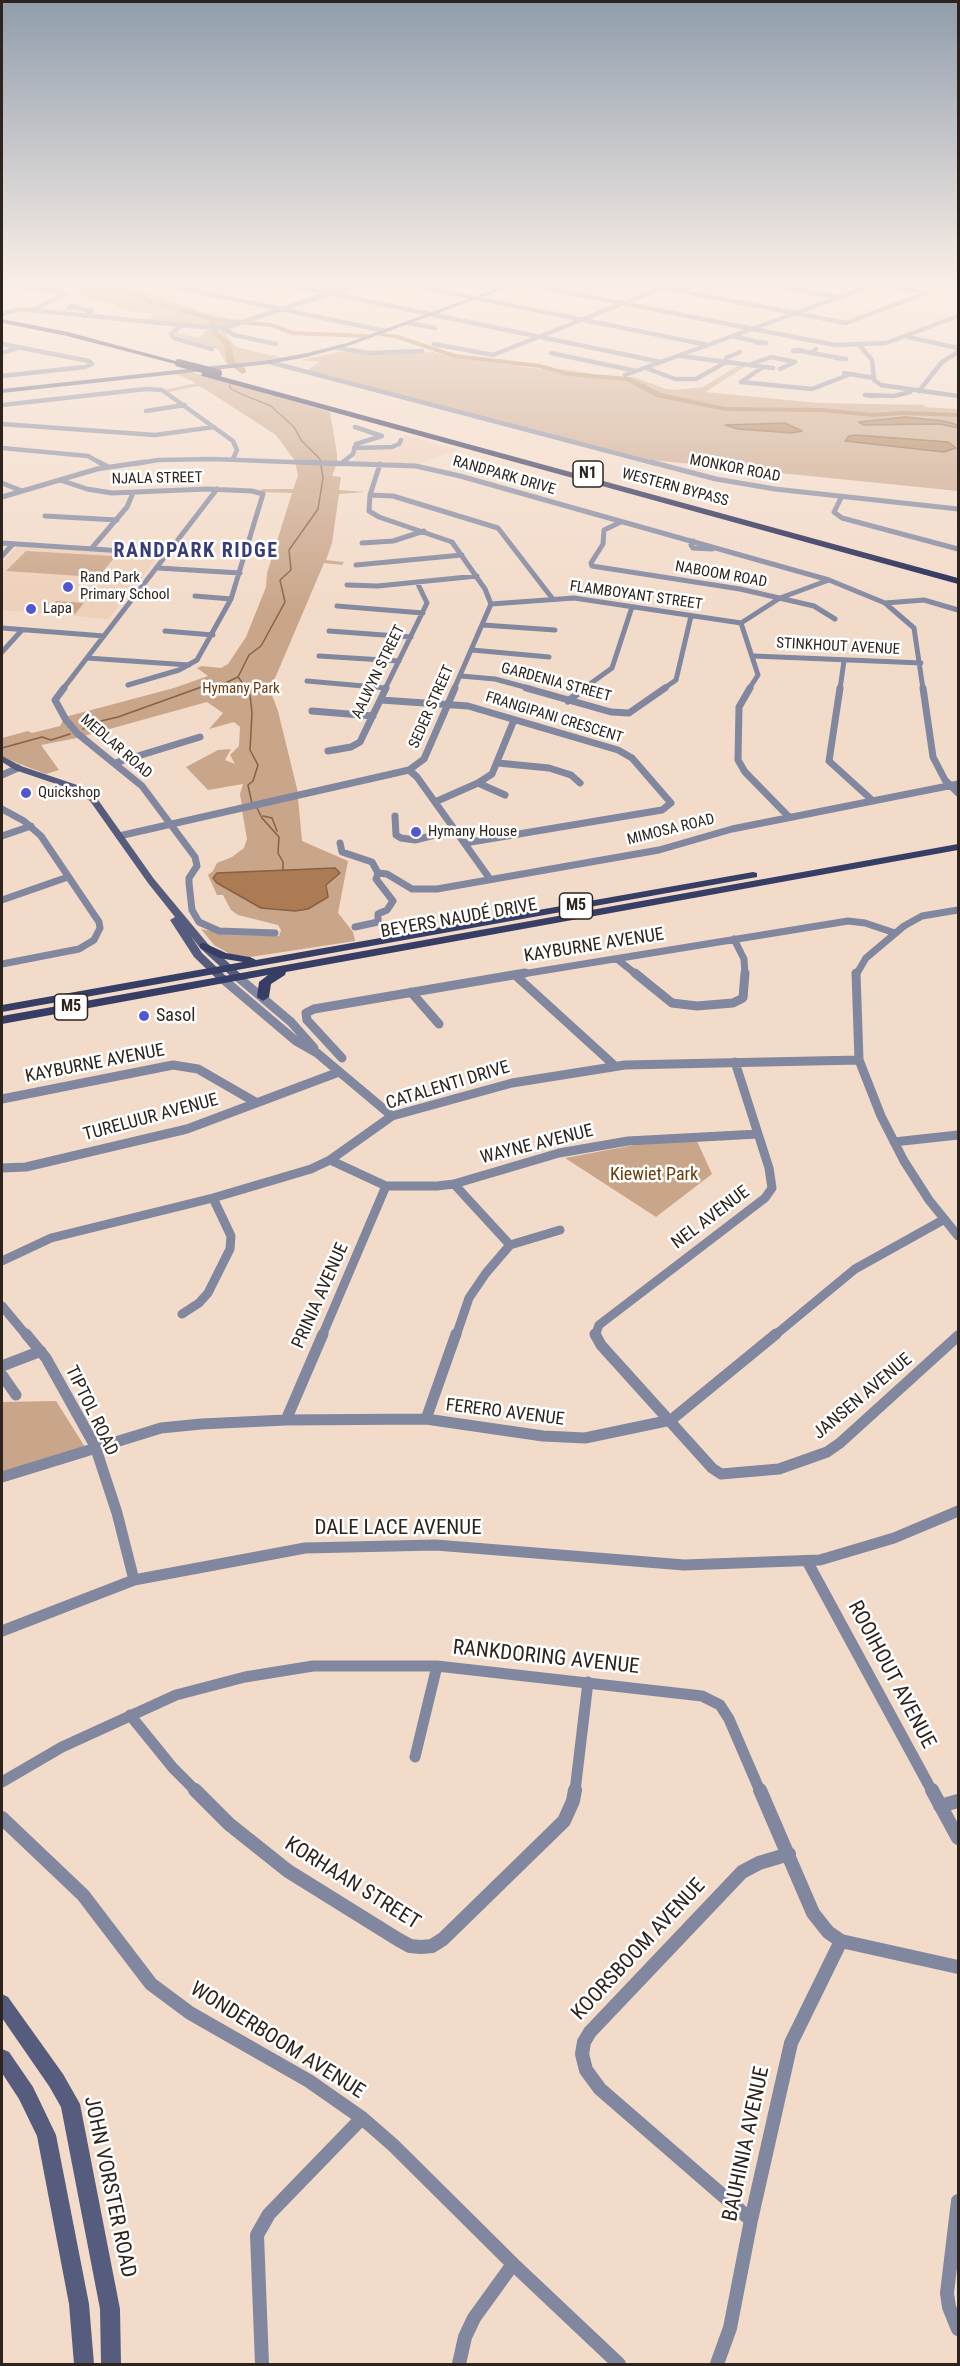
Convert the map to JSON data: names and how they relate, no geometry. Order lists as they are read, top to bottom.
{
  "streets": {
    "highway": ["N1", "WESTERN BYPASS"],
    "main road": ["M5", "BEYERS NAUDÉ DRIVE"],
    "street": [
      "MONKOR ROAD",
      "RANDPARK DRIVE",
      "NJALA STREET",
      "NABOOM ROAD",
      "FLAMBOYANT STREET",
      "STINKHOUT AVENUE",
      "AALWYN STREET",
      "GARDENIA STREET",
      "SEDER STREET",
      "FRANGIPANI CRESCENT",
      "MEDLAR ROAD",
      "MIMOSA ROAD",
      "KAYBURNE AVENUE",
      "CATALENTI DRIVE",
      "TURELUUR AVENUE",
      "WAYNE AVENUE",
      "NEL AVENUE",
      "PRINIA AVENUE",
      "JANSEN AVENUE",
      "TIPTOL ROAD",
      "FERERO AVENUE",
      "DALE LACE AVENUE",
      "RANKDORING AVENUE",
      "ROOIHOUT AVENUE",
      "KORHAAN STREET",
      "KOORSBOOM AVENUE",
      "WONDERBOOM AVENUE",
      "BAUHINIA AVENUE",
      "JOHN VORSTER ROAD"
    ]
  },
  "crossings": [
    ["RANDPARK DRIVE", "NJALA STREET"],
    ["RANDPARK DRIVE", "NABOOM ROAD"],
    ["RANDPARK DRIVE", "STINKHOUT AVENUE"],
    ["RANDPARK DRIVE", "MIMOSA ROAD"],
    ["NJALA STREET", "MEDLAR ROAD"],
    ["FLAMBOYANT STREET", "GARDENIA STREET"],
    ["FLAMBOYANT STREET", "SEDER STREET"],
    ["AALWYN STREET", "FRANGIPANI CRESCENT"],
    ["GARDENIA STREET", "SEDER STREET"],
    ["SEDER STREET", "FRANGIPANI CRESCENT"],
    ["SEDER STREET", "MEDLAR ROAD"],
    ["KAYBURNE AVENUE", "TURELUUR AVENUE"],
    ["CATALENTI DRIVE", "WAYNE AVENUE"],
    ["CATALENTI DRIVE", "NEL AVENUE"],
    ["WAYNE AVENUE", "NEL AVENUE"],
    ["WAYNE AVENUE", "PRINIA AVENUE"],
    ["NEL AVENUE", "JANSEN AVENUE"],
    ["PRINIA AVENUE", "FERERO AVENUE"],
    ["JANSEN AVENUE", "FERERO AVENUE"],
    ["TIPTOL ROAD", "FERERO AVENUE"],
    ["TIPTOL ROAD", "DALE LACE AVENUE"],
    ["DALE LACE AVENUE", "ROOIHOUT AVENUE"],
    ["RANKDORING AVENUE", "KORHAAN STREET"],
    ["RANKDORING AVENUE", "KOORSBOOM AVENUE"],
    ["RANKDORING AVENUE", "BAUHINIA AVENUE"],
    ["KOORSBOOM AVENUE", "BAUHINIA AVENUE"]
  ],
  "districts": ["RANDPARK RIDGE"],
  "parks": ["Hymany Park", "Kiewiet Park"],
  "places": [
    "Rand Park Primary School",
    "Lapa",
    "Quickshop",
    "Hymany House",
    "Sasol"
  ]
}
